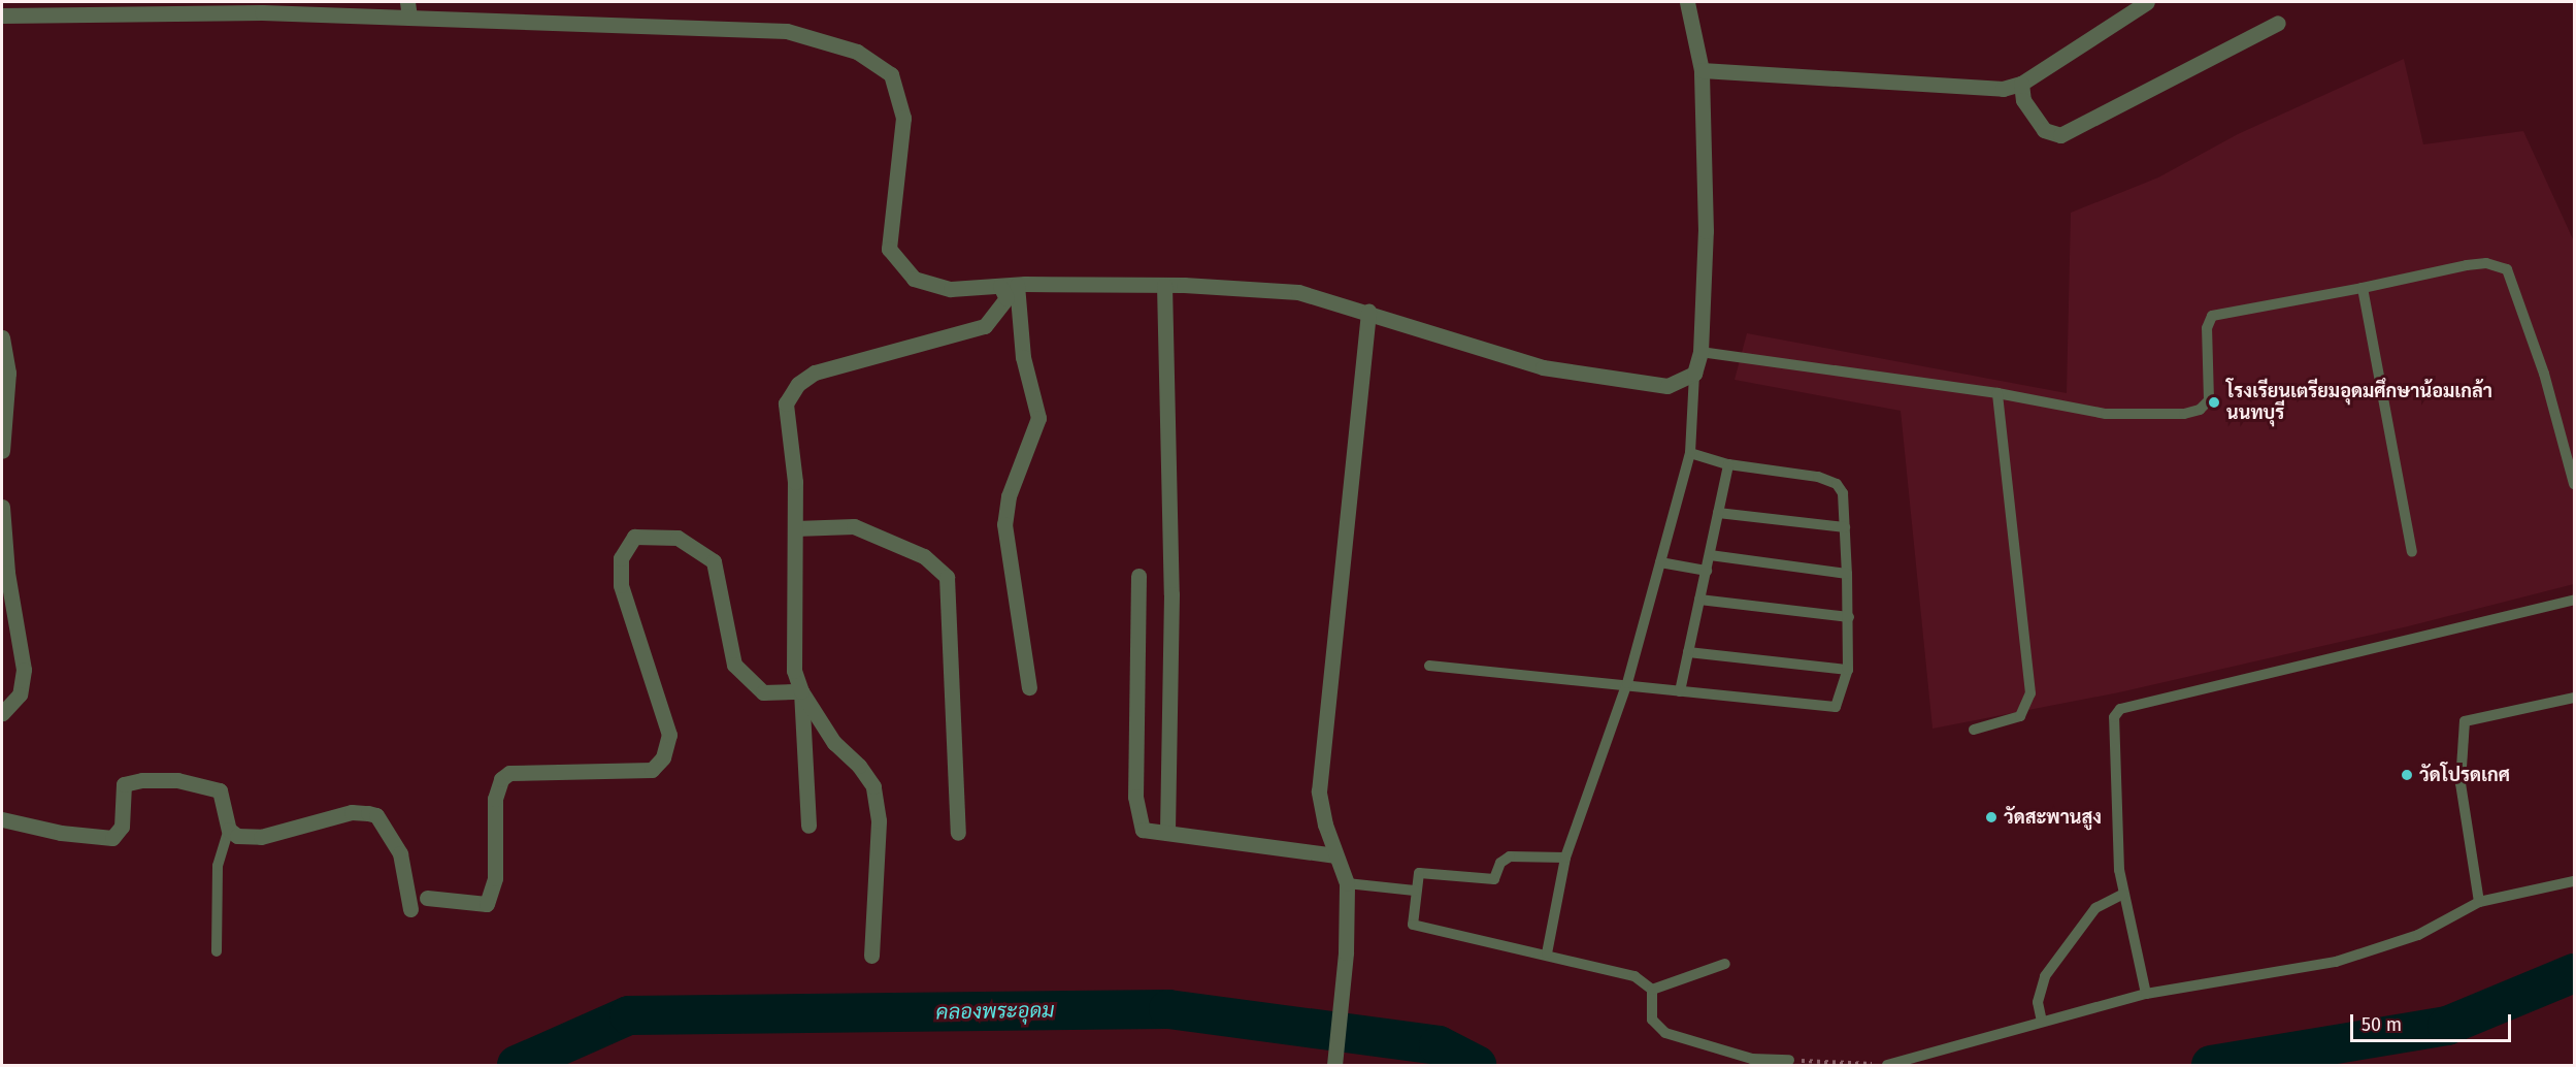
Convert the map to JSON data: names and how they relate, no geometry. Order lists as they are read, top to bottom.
{
  "water": ["คลองพระอุดม"],
  "places": ["โรงเรียนเตรียมอุดมศึกษาน้อมเกล้า นนทบุรี", "วัดโปรดเกศ", "วัดสะพานสูง"],
  "scale_bar": "50 m"
}
